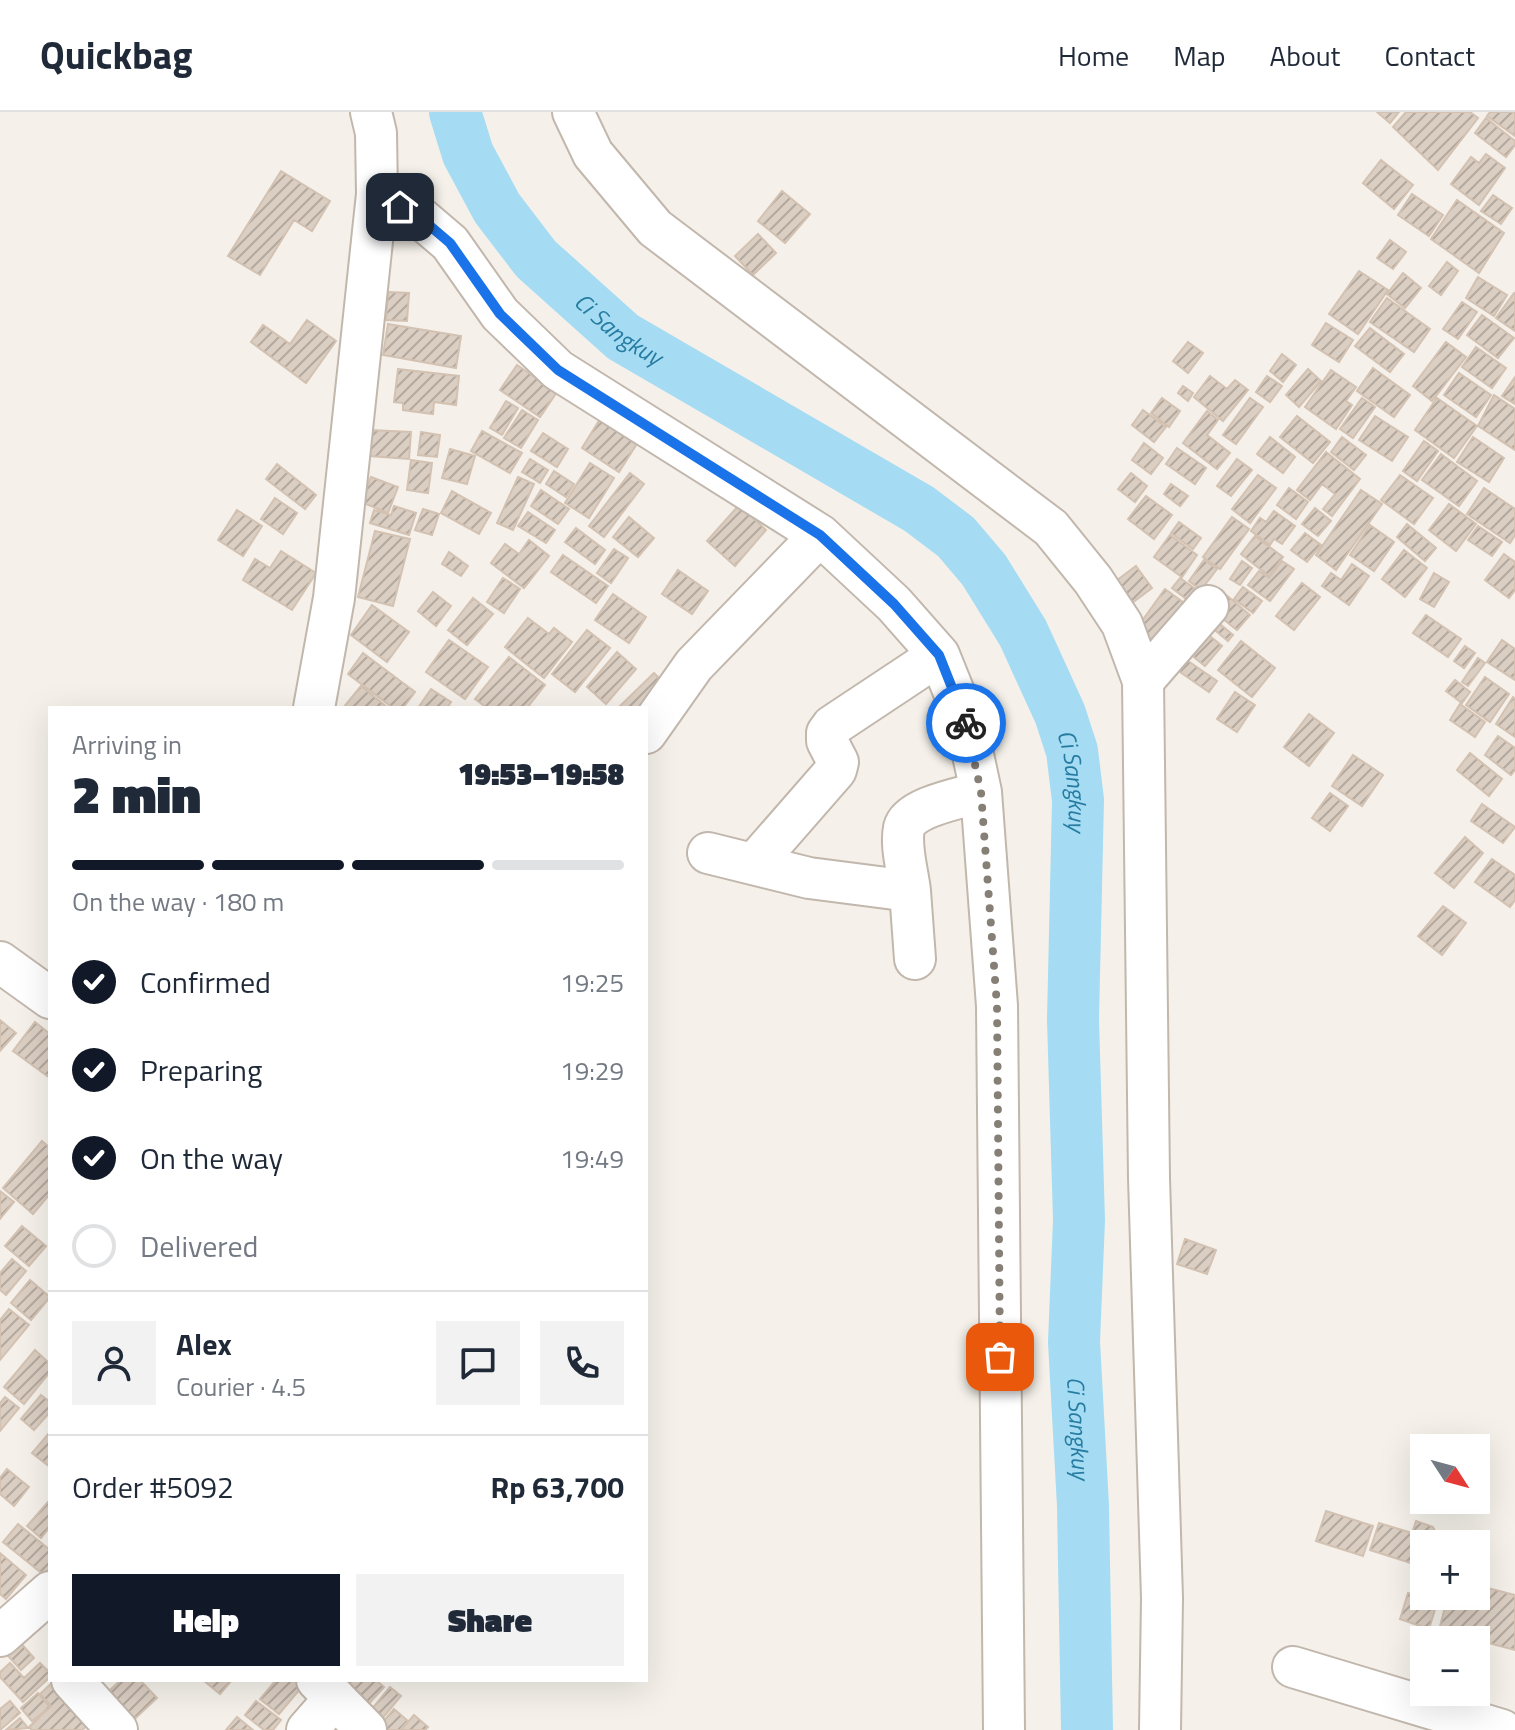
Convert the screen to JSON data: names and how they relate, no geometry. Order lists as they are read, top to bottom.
{
  "water": ["Ci Sangkuy"],
  "north": "bottom right",
  "page": {
    "header": "Quickbag",
    "nav": [
      "Home",
      "Map",
      "About",
      "Contact"
    ],
    "heading": ["2 min", "Arriving in", "19:53–19:58"],
    "panel": [
      "Alex",
      "Courier · 4.5",
      "Order #5092",
      "Rp 63,700"
    ],
    "bar": "On the way · 180 m",
    "list": [
      ["Confirmed", "19:25"],
      ["Preparing", "19:29"],
      ["On the way", "19:49"],
      "Delivered"
    ],
    "map_buttons": ["+", "−"],
    "buttons": ["Help", "Share"]
  }
}
